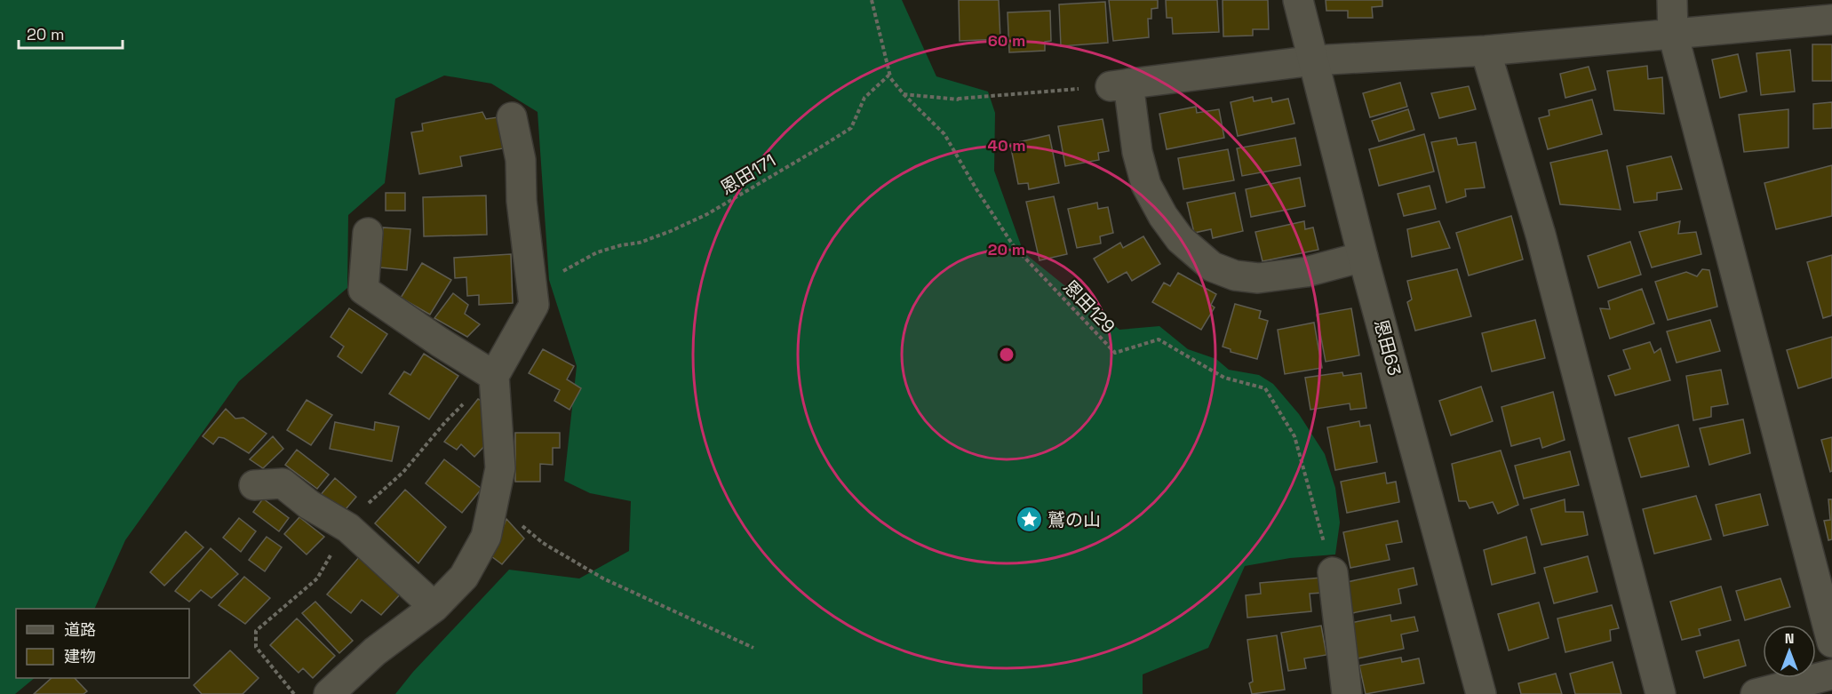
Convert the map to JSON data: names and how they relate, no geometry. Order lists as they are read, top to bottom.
{
  "streets": {
    "street": ["恩田63"],
    "path": ["恩田171", "恩田129"]
  },
  "places": {
    "place": ["鷲の山"]
  },
  "legend": ["道路", "建物"],
  "scale_bar": "20 m",
  "north": "top",
  "rings": ["60 m", "40 m", "20 m"]
}
